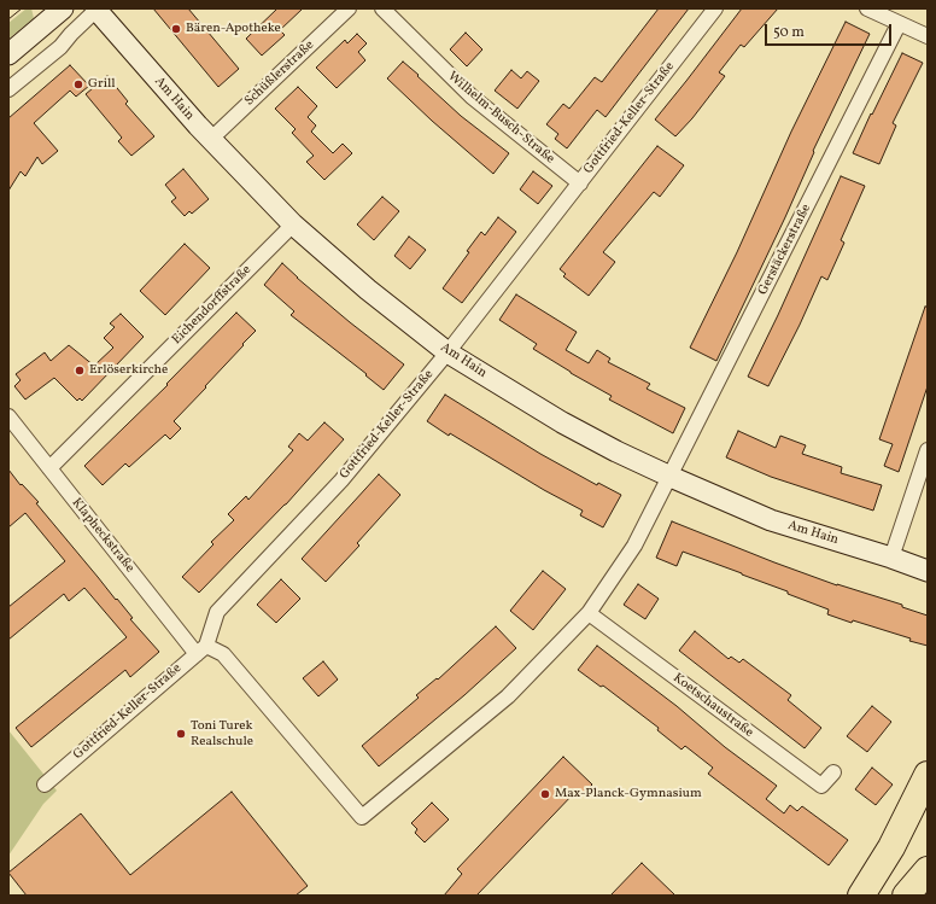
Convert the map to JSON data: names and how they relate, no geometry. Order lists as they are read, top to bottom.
{
  "streets": {
    "street": [
      "Schüßlerstraße",
      "Am Hain",
      "Wilhelm-Busch-Straße",
      "Gottfried-Keller-Straße",
      "Gerstäckerstraße",
      "Eichendorffstraße",
      "Klapheckstraße",
      "Koetschaustraße"
    ]
  },
  "crossings": [
    ["Schüßlerstraße", "Am Hain"],
    ["Am Hain", "Gottfried-Keller-Straße"],
    ["Am Hain", "Gerstäckerstraße"],
    ["Am Hain", "Eichendorffstraße"],
    ["Wilhelm-Busch-Straße", "Gottfried-Keller-Straße"],
    ["Gottfried-Keller-Straße", "Klapheckstraße"],
    ["Eichendorffstraße", "Klapheckstraße"],
    ["Klapheckstraße", "Koetschaustraße"]
  ],
  "places": [
    "Bären-Apotheke",
    "Grill",
    "Erlöserkirche",
    "Toni Turek Realschule",
    "Max-Planck-Gymnasium"
  ],
  "scale_bar": "50 m"
}
